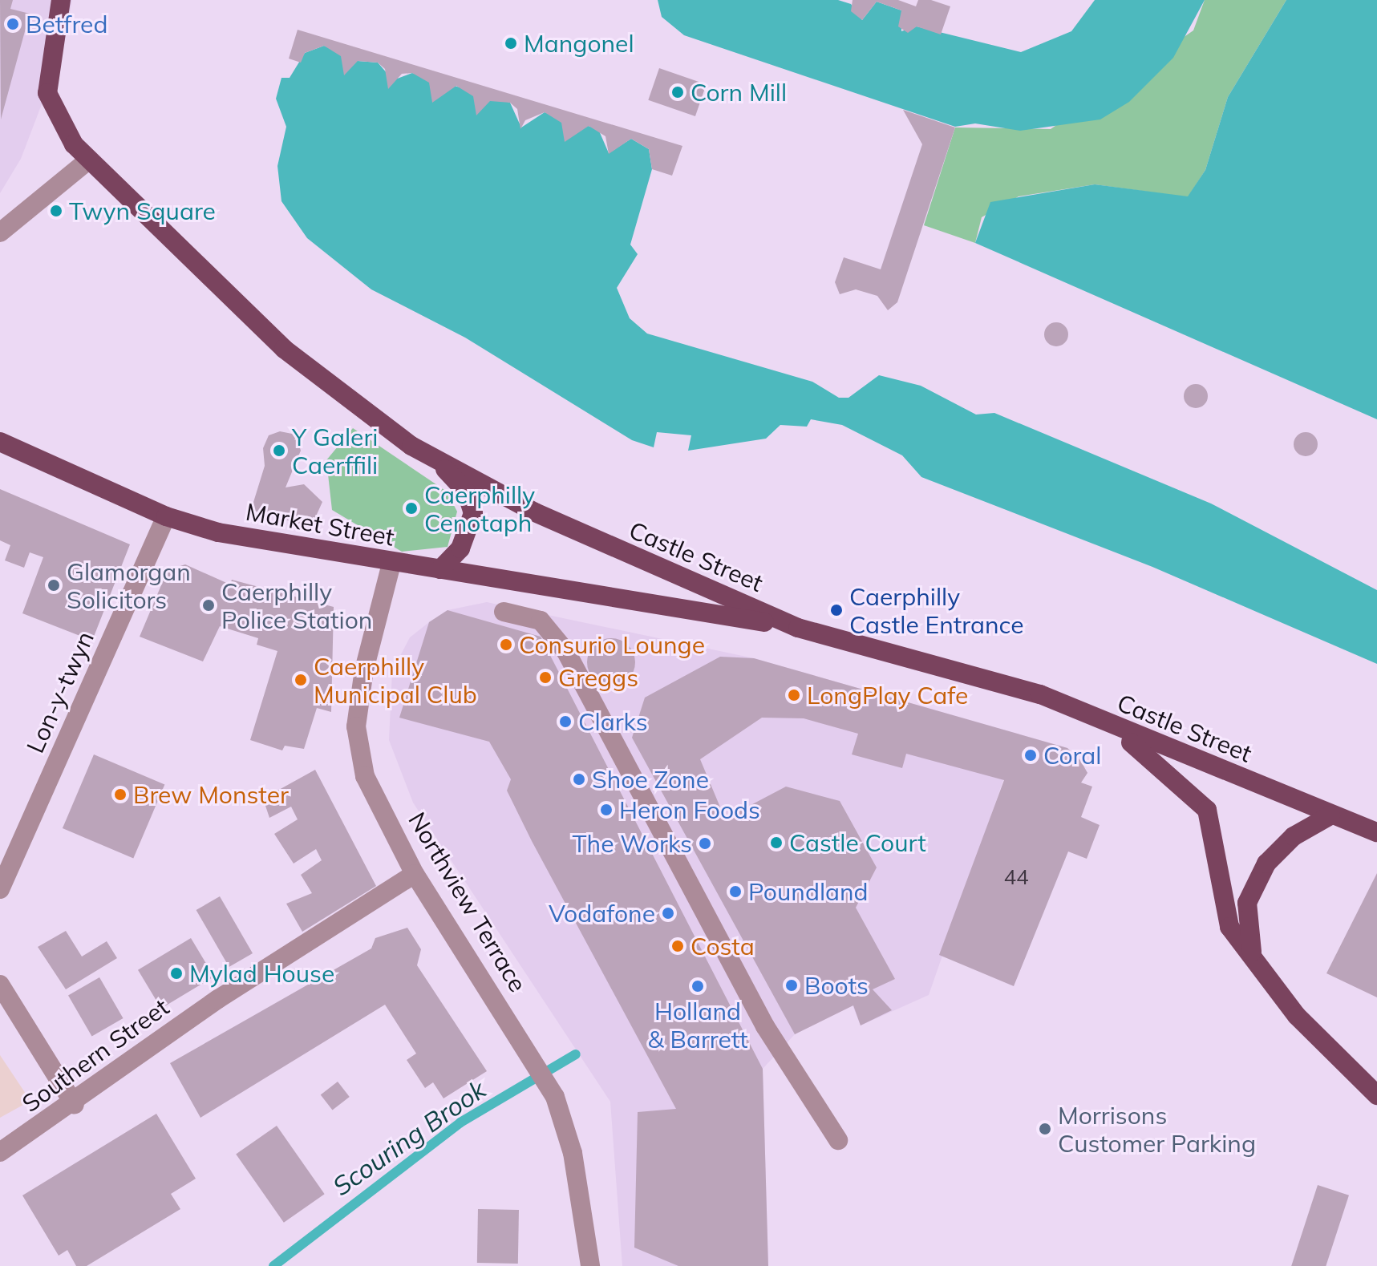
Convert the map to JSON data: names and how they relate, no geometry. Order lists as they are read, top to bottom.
{
  "streets": {
    "main road": ["Market Street", "Castle Street"],
    "street": ["Lon-y-twyn", "Northview Terrace", "Southern Street"]
  },
  "crossings": [
    ["Market Street", "Castle Street"],
    ["Market Street", "Lon-y-twyn"],
    ["Market Street", "Northview Terrace"],
    ["Northview Terrace", "Southern Street"]
  ],
  "water": ["Scouring Brook"],
  "places": [
    "Betfred",
    "Mangonel",
    "Corn Mill",
    "Twyn Square",
    "Y Galeri Caerffili",
    "Caerphilly Cenotaph",
    "Glamorgan Solicitors",
    "Caerphilly Police Station",
    "Caerphilly Castle Entrance",
    "Consurio Lounge",
    "Greggs",
    "Caerphilly Municipal Club",
    "LongPlay Cafe",
    "Clarks",
    "Coral",
    "Shoe Zone",
    "Brew Monster",
    "Heron Foods",
    "Castle Court",
    "The Works",
    "Poundland",
    "Vodafone",
    "Costa",
    "Mylad House",
    "Boots",
    "Holland & Barrett",
    "Morrisons Customer Parking"
  ],
  "house_numbers": ["44"]
}
